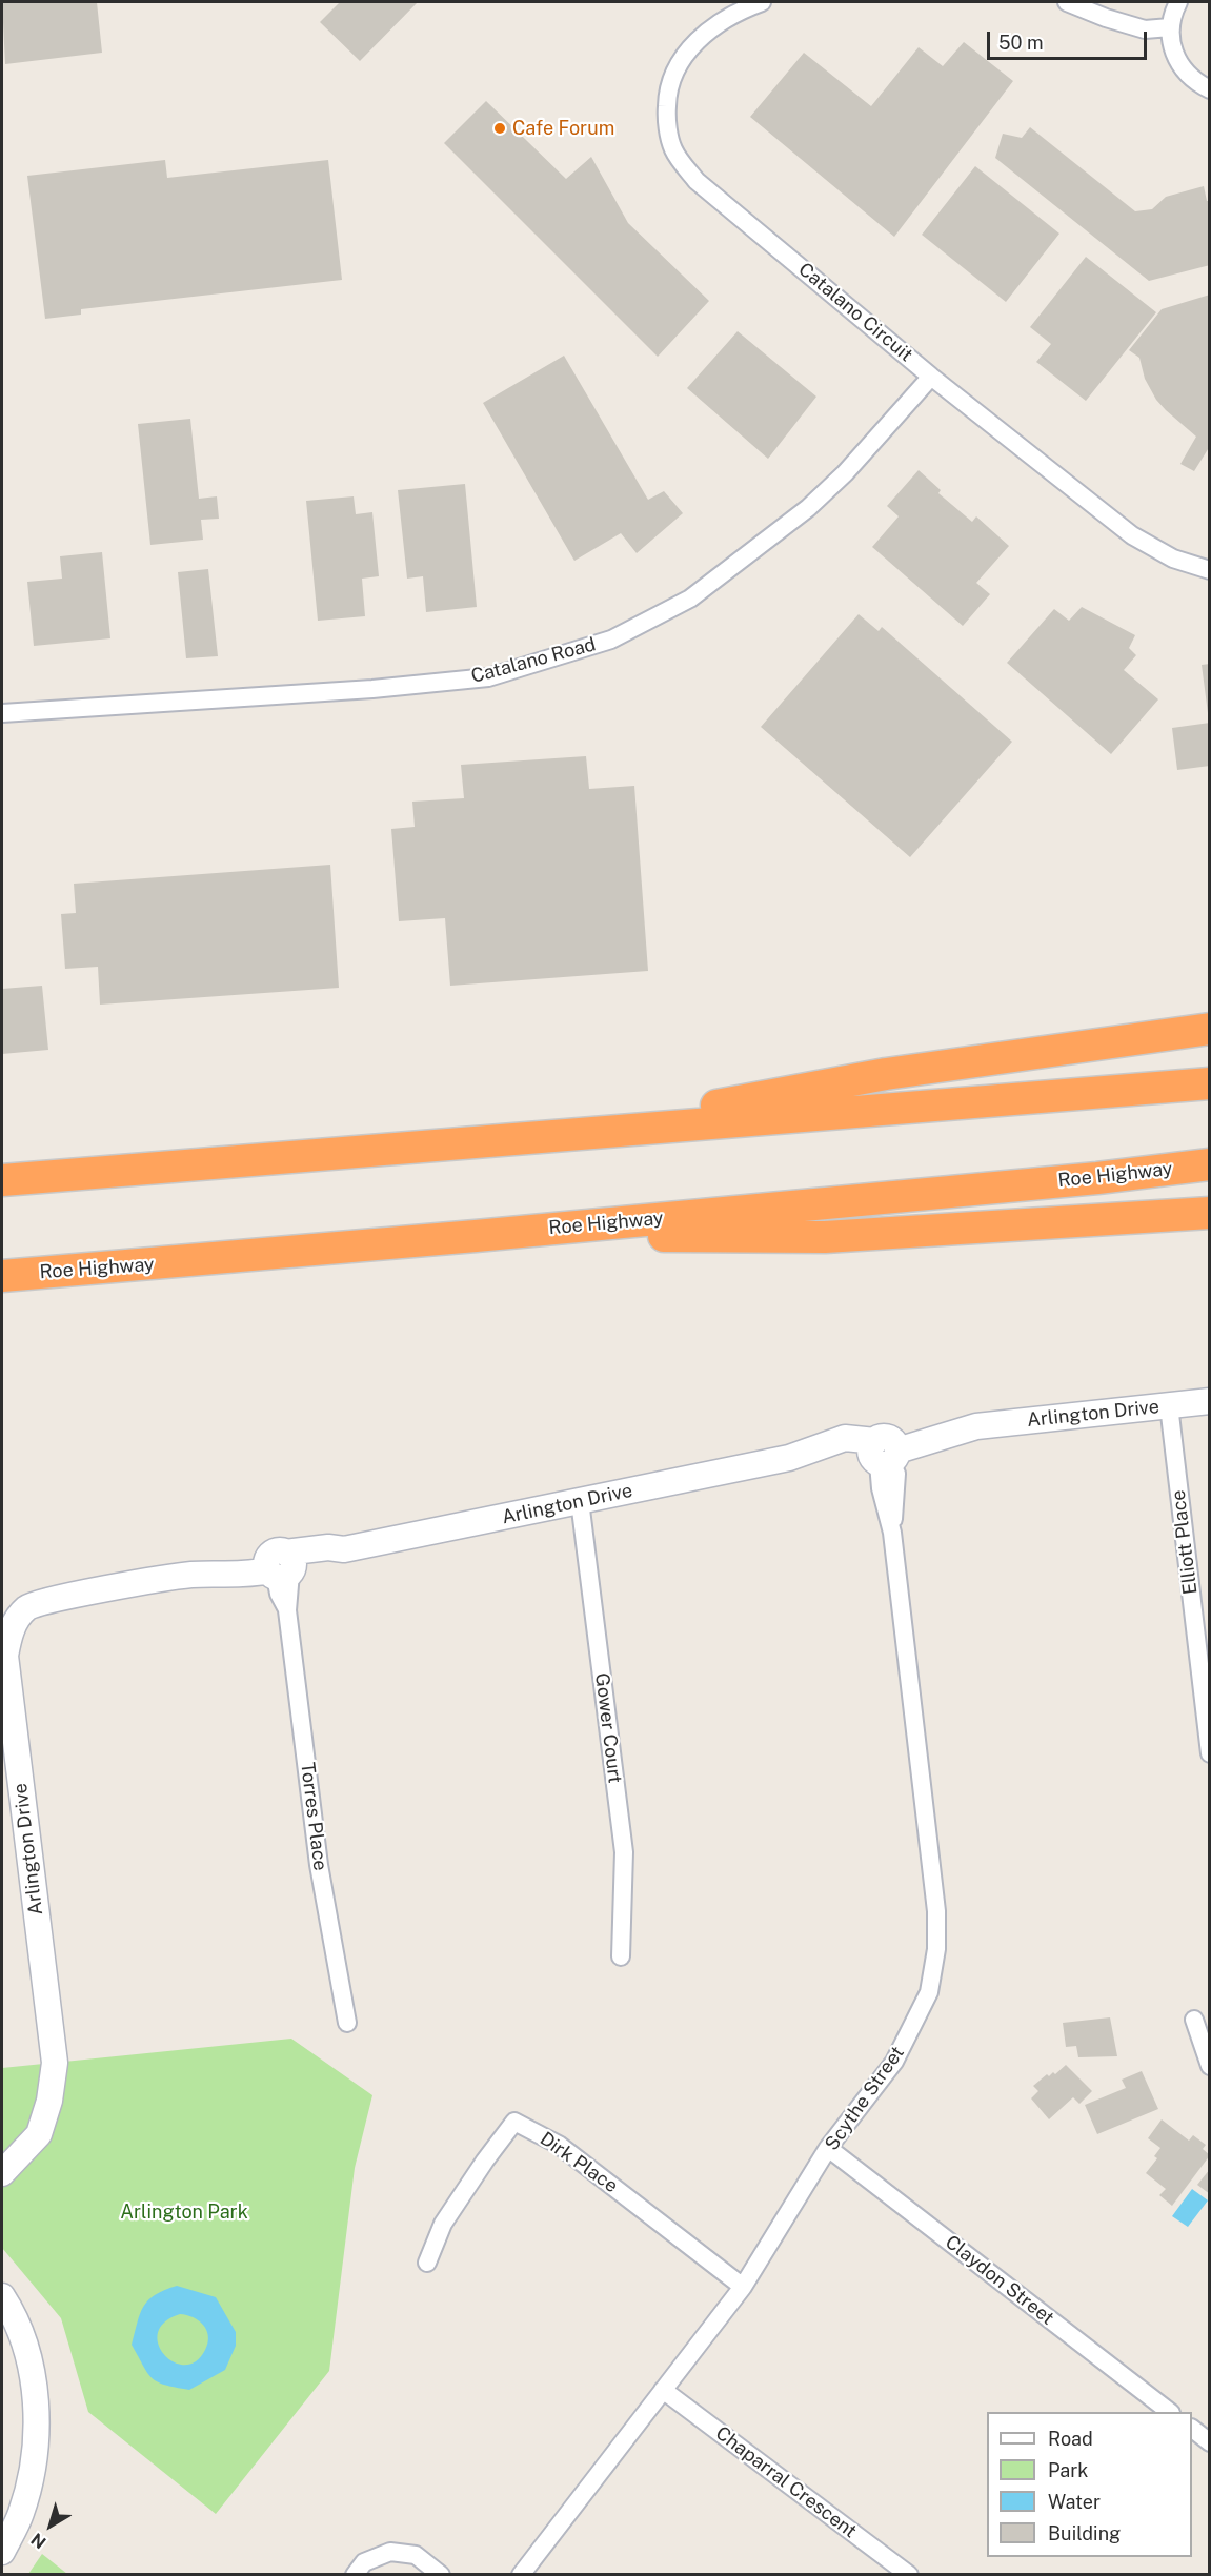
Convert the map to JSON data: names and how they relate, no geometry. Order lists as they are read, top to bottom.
{
  "streets": {
    "highway": ["Roe Highway"],
    "street": [
      "Catalano Circuit",
      "Catalano Road",
      "Arlington Drive",
      "Elliott Place",
      "Gower Court",
      "Torres Place",
      "Scythe Street",
      "Dirk Place",
      "Claydon Street",
      "Chaparral Crescent"
    ]
  },
  "crossings": [
    ["Catalano Circuit", "Catalano Road"],
    ["Arlington Drive", "Elliott Place"],
    ["Arlington Drive", "Gower Court"],
    ["Arlington Drive", "Torres Place"],
    ["Arlington Drive", "Scythe Street"],
    ["Scythe Street", "Dirk Place"],
    ["Scythe Street", "Claydon Street"],
    ["Scythe Street", "Chaparral Crescent"]
  ],
  "parks": ["Arlington Park"],
  "places": ["Cafe Forum"],
  "legend": [
    "Road",
    "Park",
    "Water",
    "Building"
  ],
  "scale_bar": "50 m",
  "north": "bottom left"
}
